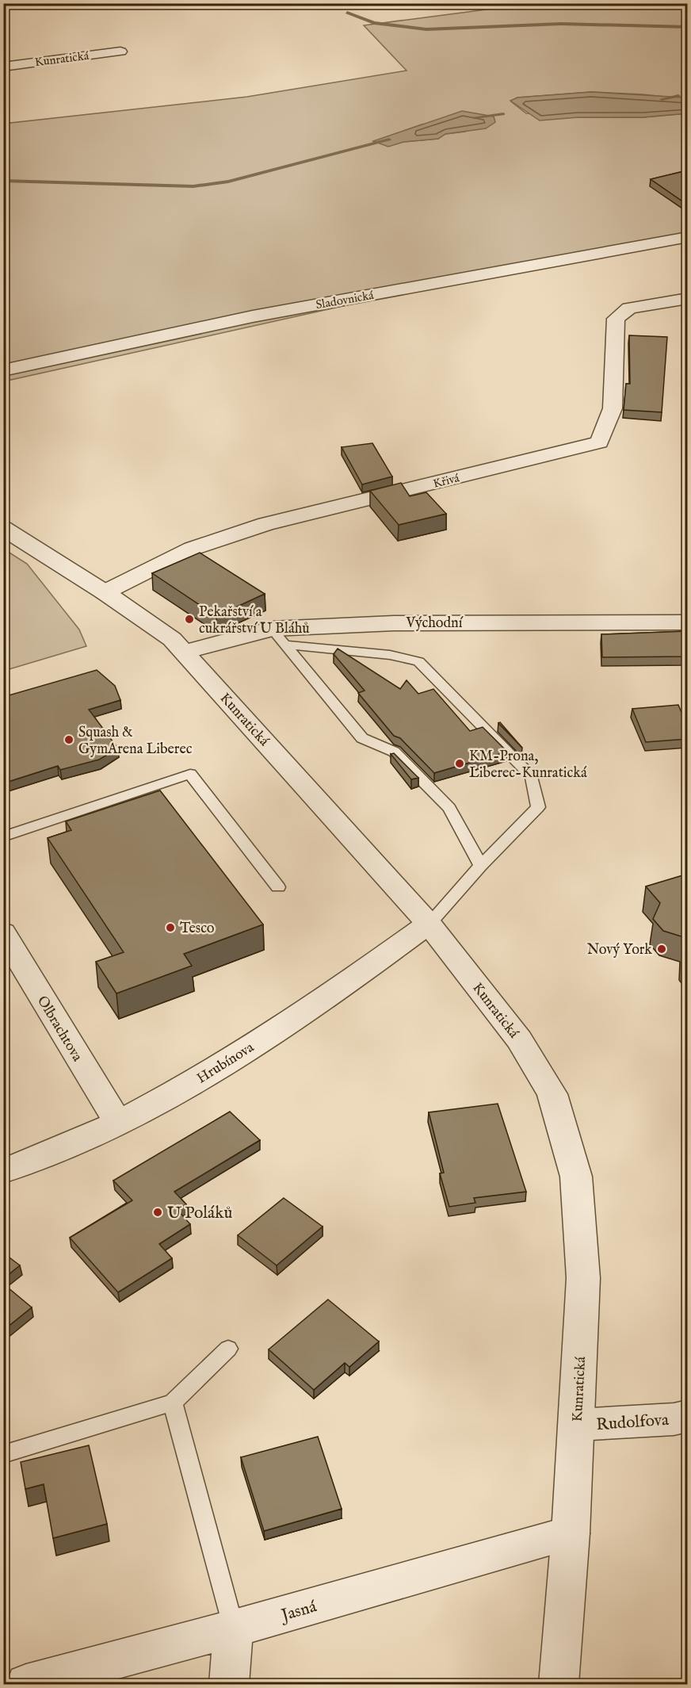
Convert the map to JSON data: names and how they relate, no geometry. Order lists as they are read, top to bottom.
{
  "streets": {
    "street": [
      "Kunratická",
      "Sladovnická",
      "Křivá",
      "Východní",
      "Olbrachtova",
      "Hrubínova",
      "Rudolfova",
      "Jasná"
    ]
  },
  "crossings": [
    ["Kunratická", "Křivá"],
    ["Kunratická", "Východní"],
    ["Kunratická", "Hrubínova"],
    ["Kunratická", "Rudolfova"],
    ["Kunratická", "Jasná"],
    ["Olbrachtova", "Hrubínova"]
  ],
  "places": [
    "Pekařství a cukrářství U Bláhů",
    "Squash & GymArena Liberec",
    "KM-Prona, Liberec-Kunratická",
    "Tesco",
    "Nový York",
    "U Poláků"
  ]
}
